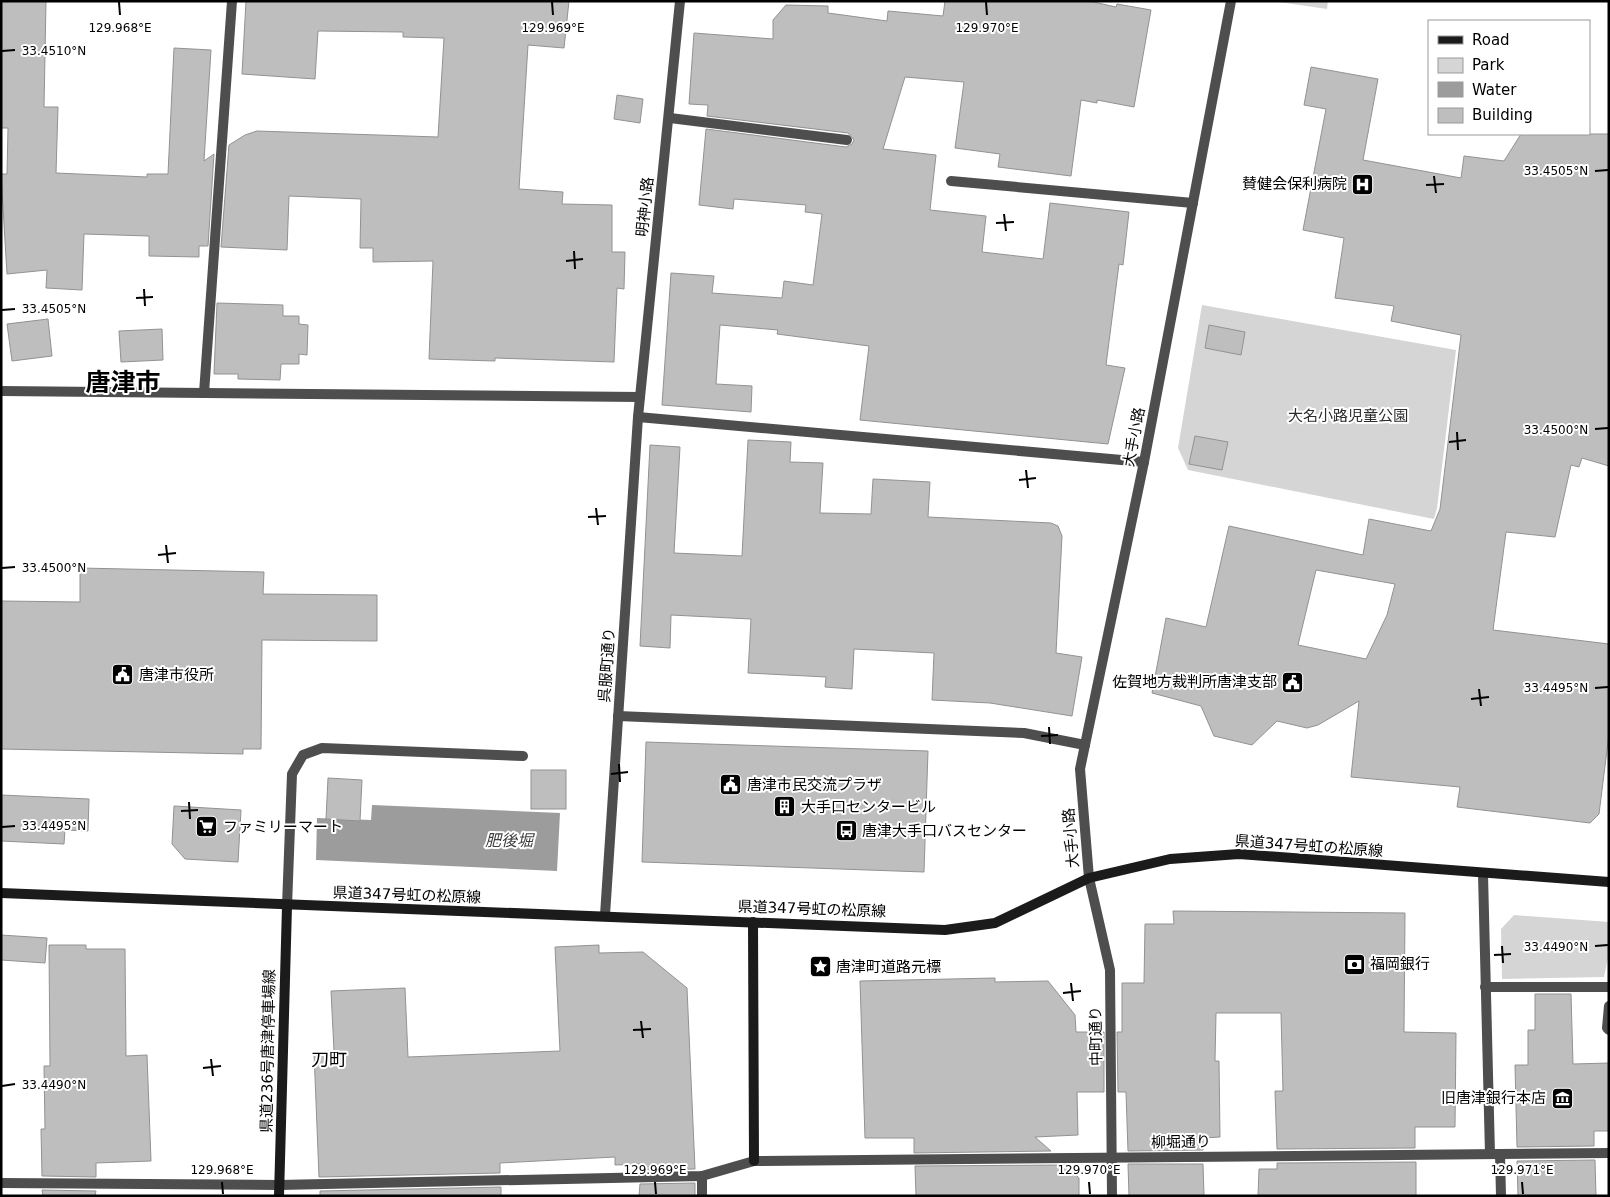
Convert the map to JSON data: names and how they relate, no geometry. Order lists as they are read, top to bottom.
{
  "streets": {
    "main road": ["県道347号虹の松原線", "県道236号唐津停車場線"],
    "street": [
      "明神小路",
      "大手小路",
      "呉服町通り",
      "中町通り",
      "柳堀通り"
    ]
  },
  "crossings": [
    ["明神小路", "呉服町通り"],
    ["大手小路", "県道347号虹の松原線"],
    ["大手小路", "中町通り"],
    ["呉服町通り", "県道347号虹の松原線"],
    ["県道347号虹の松原線", "中町通り"],
    ["県道347号虹の松原線", "県道236号唐津停車場線"],
    ["中町通り", "柳堀通り"],
    ["県道236号唐津停車場線", "柳堀通り"]
  ],
  "districts": ["唐津市", "刀町"],
  "water": ["肥後堀"],
  "parks": ["大名小路児童公園"],
  "places": {
    "hospital": ["賛健会保利病院"],
    "public building": ["唐津市役所", "佐賀地方裁判所唐津支部", "唐津市民交流プラザ"],
    "building": ["大手口センタービル"],
    "supermarket": ["ファミリーマート"],
    "bus stop": ["唐津大手口バスセンター"],
    "bank": ["福岡銀行"],
    "place": ["唐津町道路元標"],
    "museum": ["旧唐津銀行本店"]
  },
  "legend": [
    "Road",
    "Park",
    "Water",
    "Building"
  ],
  "coordinates": [
    "129.968°E",
    "129.969°E",
    "129.970°E",
    "33.4510°N",
    "33.4505°N",
    "33.4500°N",
    "33.4495°N",
    "33.4490°N",
    "129.971°E"
  ]
}
